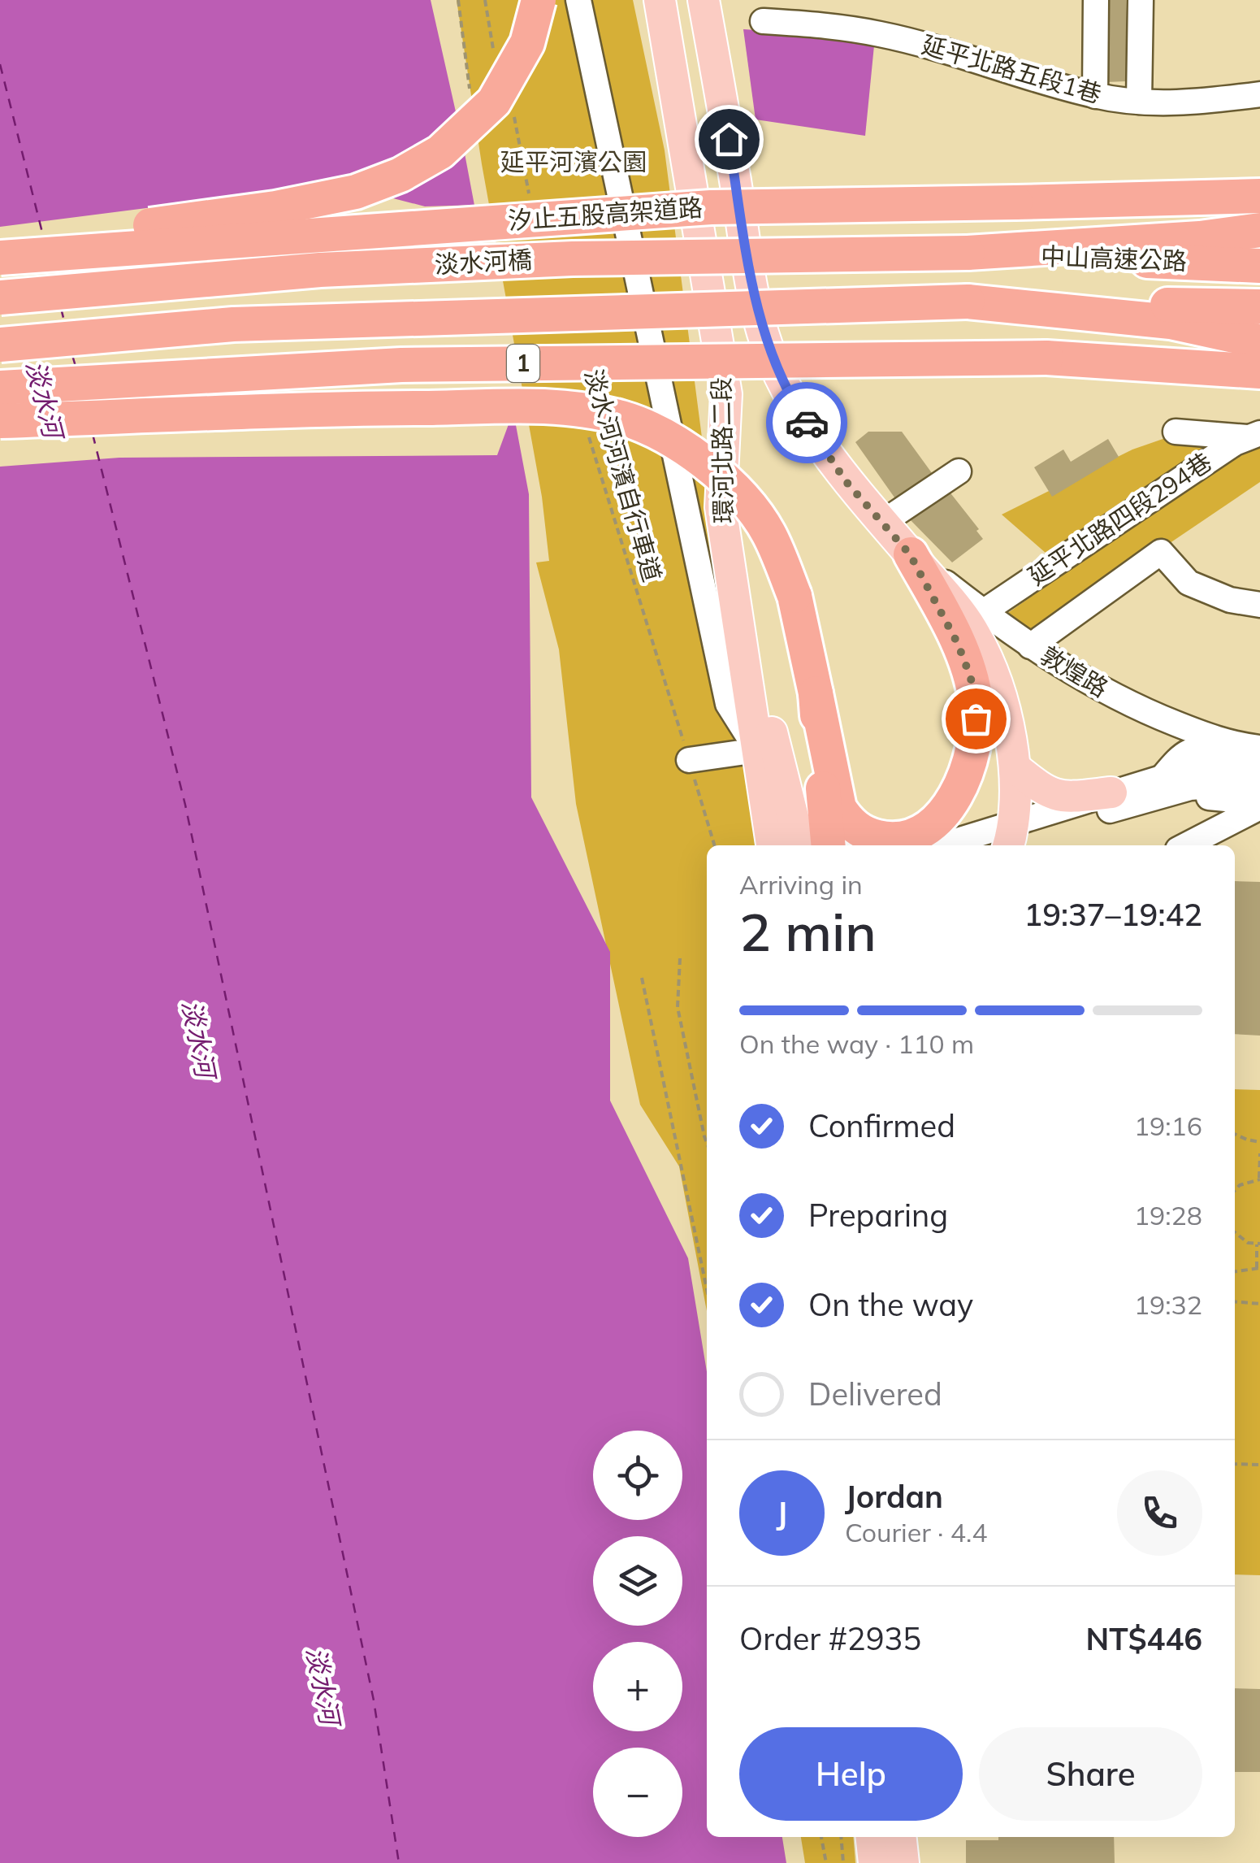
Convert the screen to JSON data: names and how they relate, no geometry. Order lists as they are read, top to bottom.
{
  "streets": {
    "highway": [
      "汐止五股高架道路",
      "中山高速公路",
      "淡水河橋",
      "1"
    ],
    "main road": ["環河北路二段"],
    "street": ["延平北路五段1巷", "延平北路四段294巷", "敦煌路"],
    "path": ["淡水河河濱自行車道"]
  },
  "crossings": [
    ["中山高速公路", "淡水河橋"],
    ["中山高速公路", "1"],
    ["延平北路四段294巷", "敦煌路"]
  ],
  "water": ["淡水河"],
  "parks": ["延平河濱公園"],
  "page": {
    "heading": ["2 min", "Arriving in", "19:37–19:42"],
    "panel": [
      "Jordan",
      "Courier · 4.4",
      "Order #2935",
      "NT$446"
    ],
    "bar": "On the way · 110 m",
    "list": [
      ["Confirmed", "19:16"],
      ["Preparing", "19:28"],
      ["On the way", "19:32"],
      "Delivered"
    ],
    "map_buttons": ["+", "−"],
    "round": "J",
    "buttons": ["Help", "Share"]
  }
}
